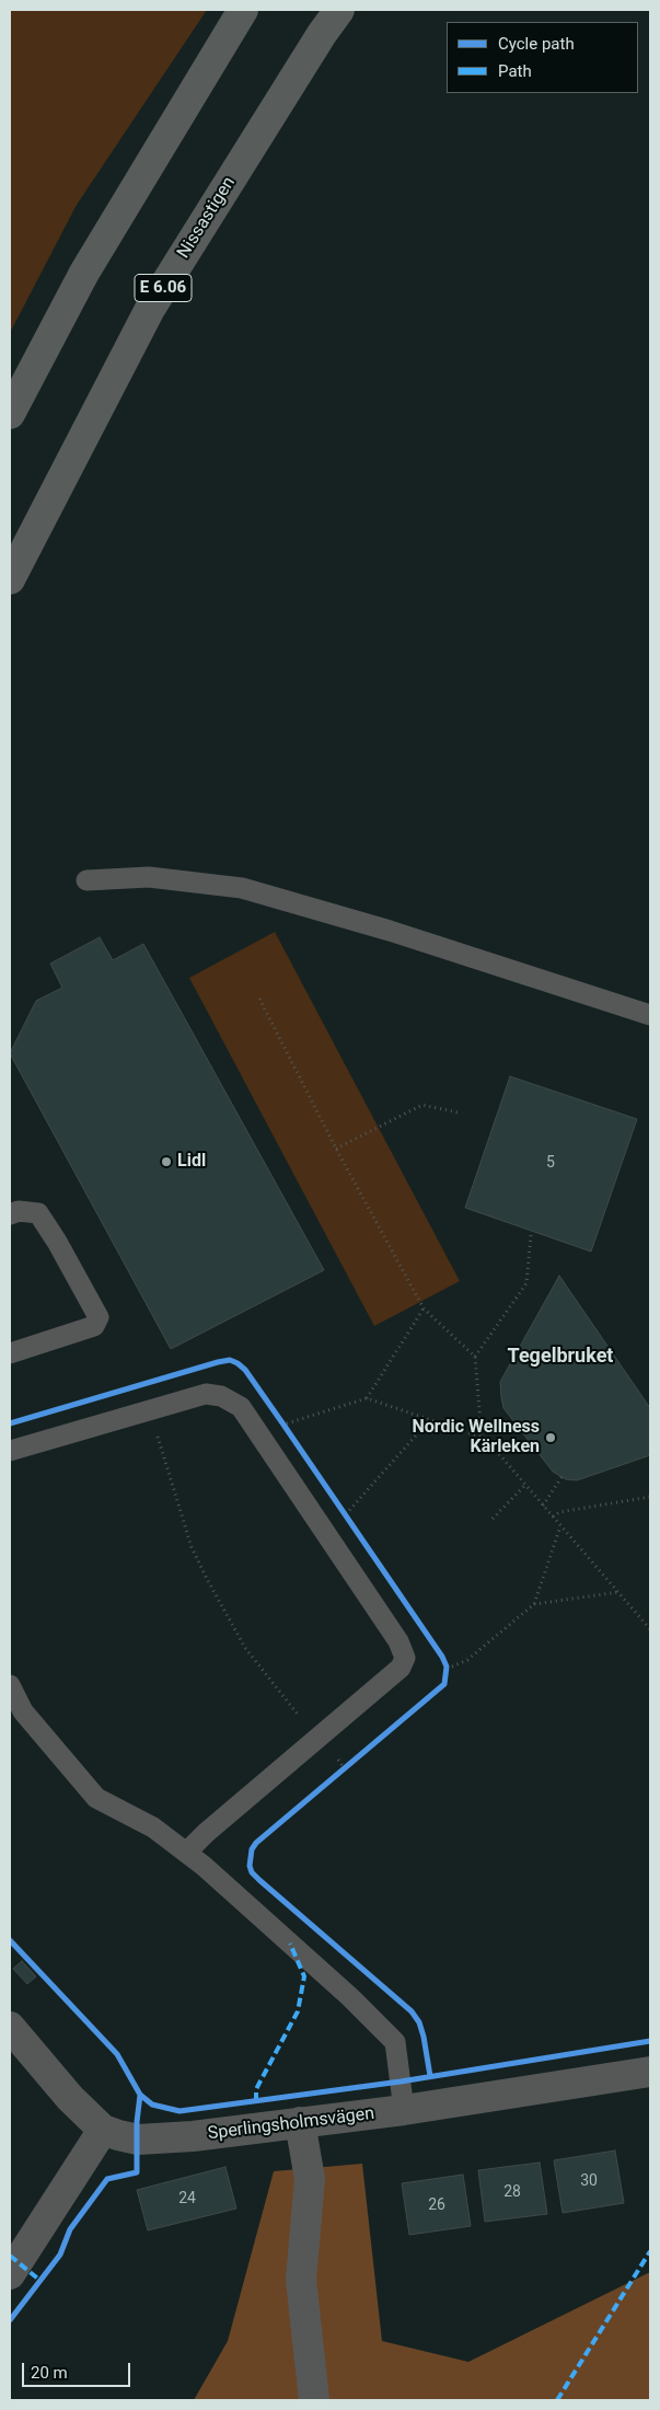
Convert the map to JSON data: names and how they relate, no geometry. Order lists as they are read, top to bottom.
{
  "streets": {
    "highway": ["Nissastigen", "E 6.06"],
    "street": ["Sperlingsholmsvägen"]
  },
  "districts": ["Tegelbruket"],
  "places": ["Lidl", "Nordic Wellness Kärleken"],
  "house_numbers": [
    "5",
    "30",
    "28",
    "24",
    "26"
  ],
  "legend": ["Cycle path", "Path"],
  "scale_bar": "20 m"
}
